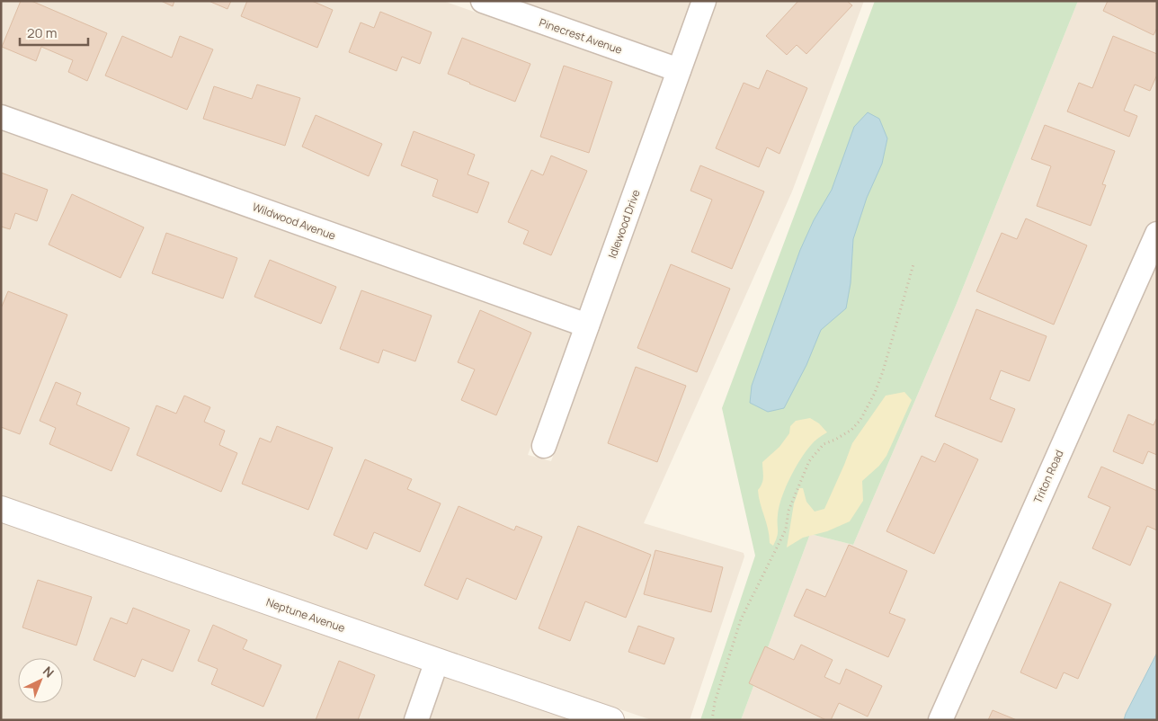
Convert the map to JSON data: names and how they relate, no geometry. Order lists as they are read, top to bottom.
{
  "streets": {
    "street": [
      "Pinecrest Avenue",
      "Wildwood Avenue",
      "Idlewood Drive",
      "Triton Road",
      "Neptune Avenue"
    ]
  },
  "crossings": [
    ["Pinecrest Avenue", "Idlewood Drive"],
    ["Wildwood Avenue", "Idlewood Drive"]
  ],
  "scale_bar": "20 m",
  "north": "top right"
}
